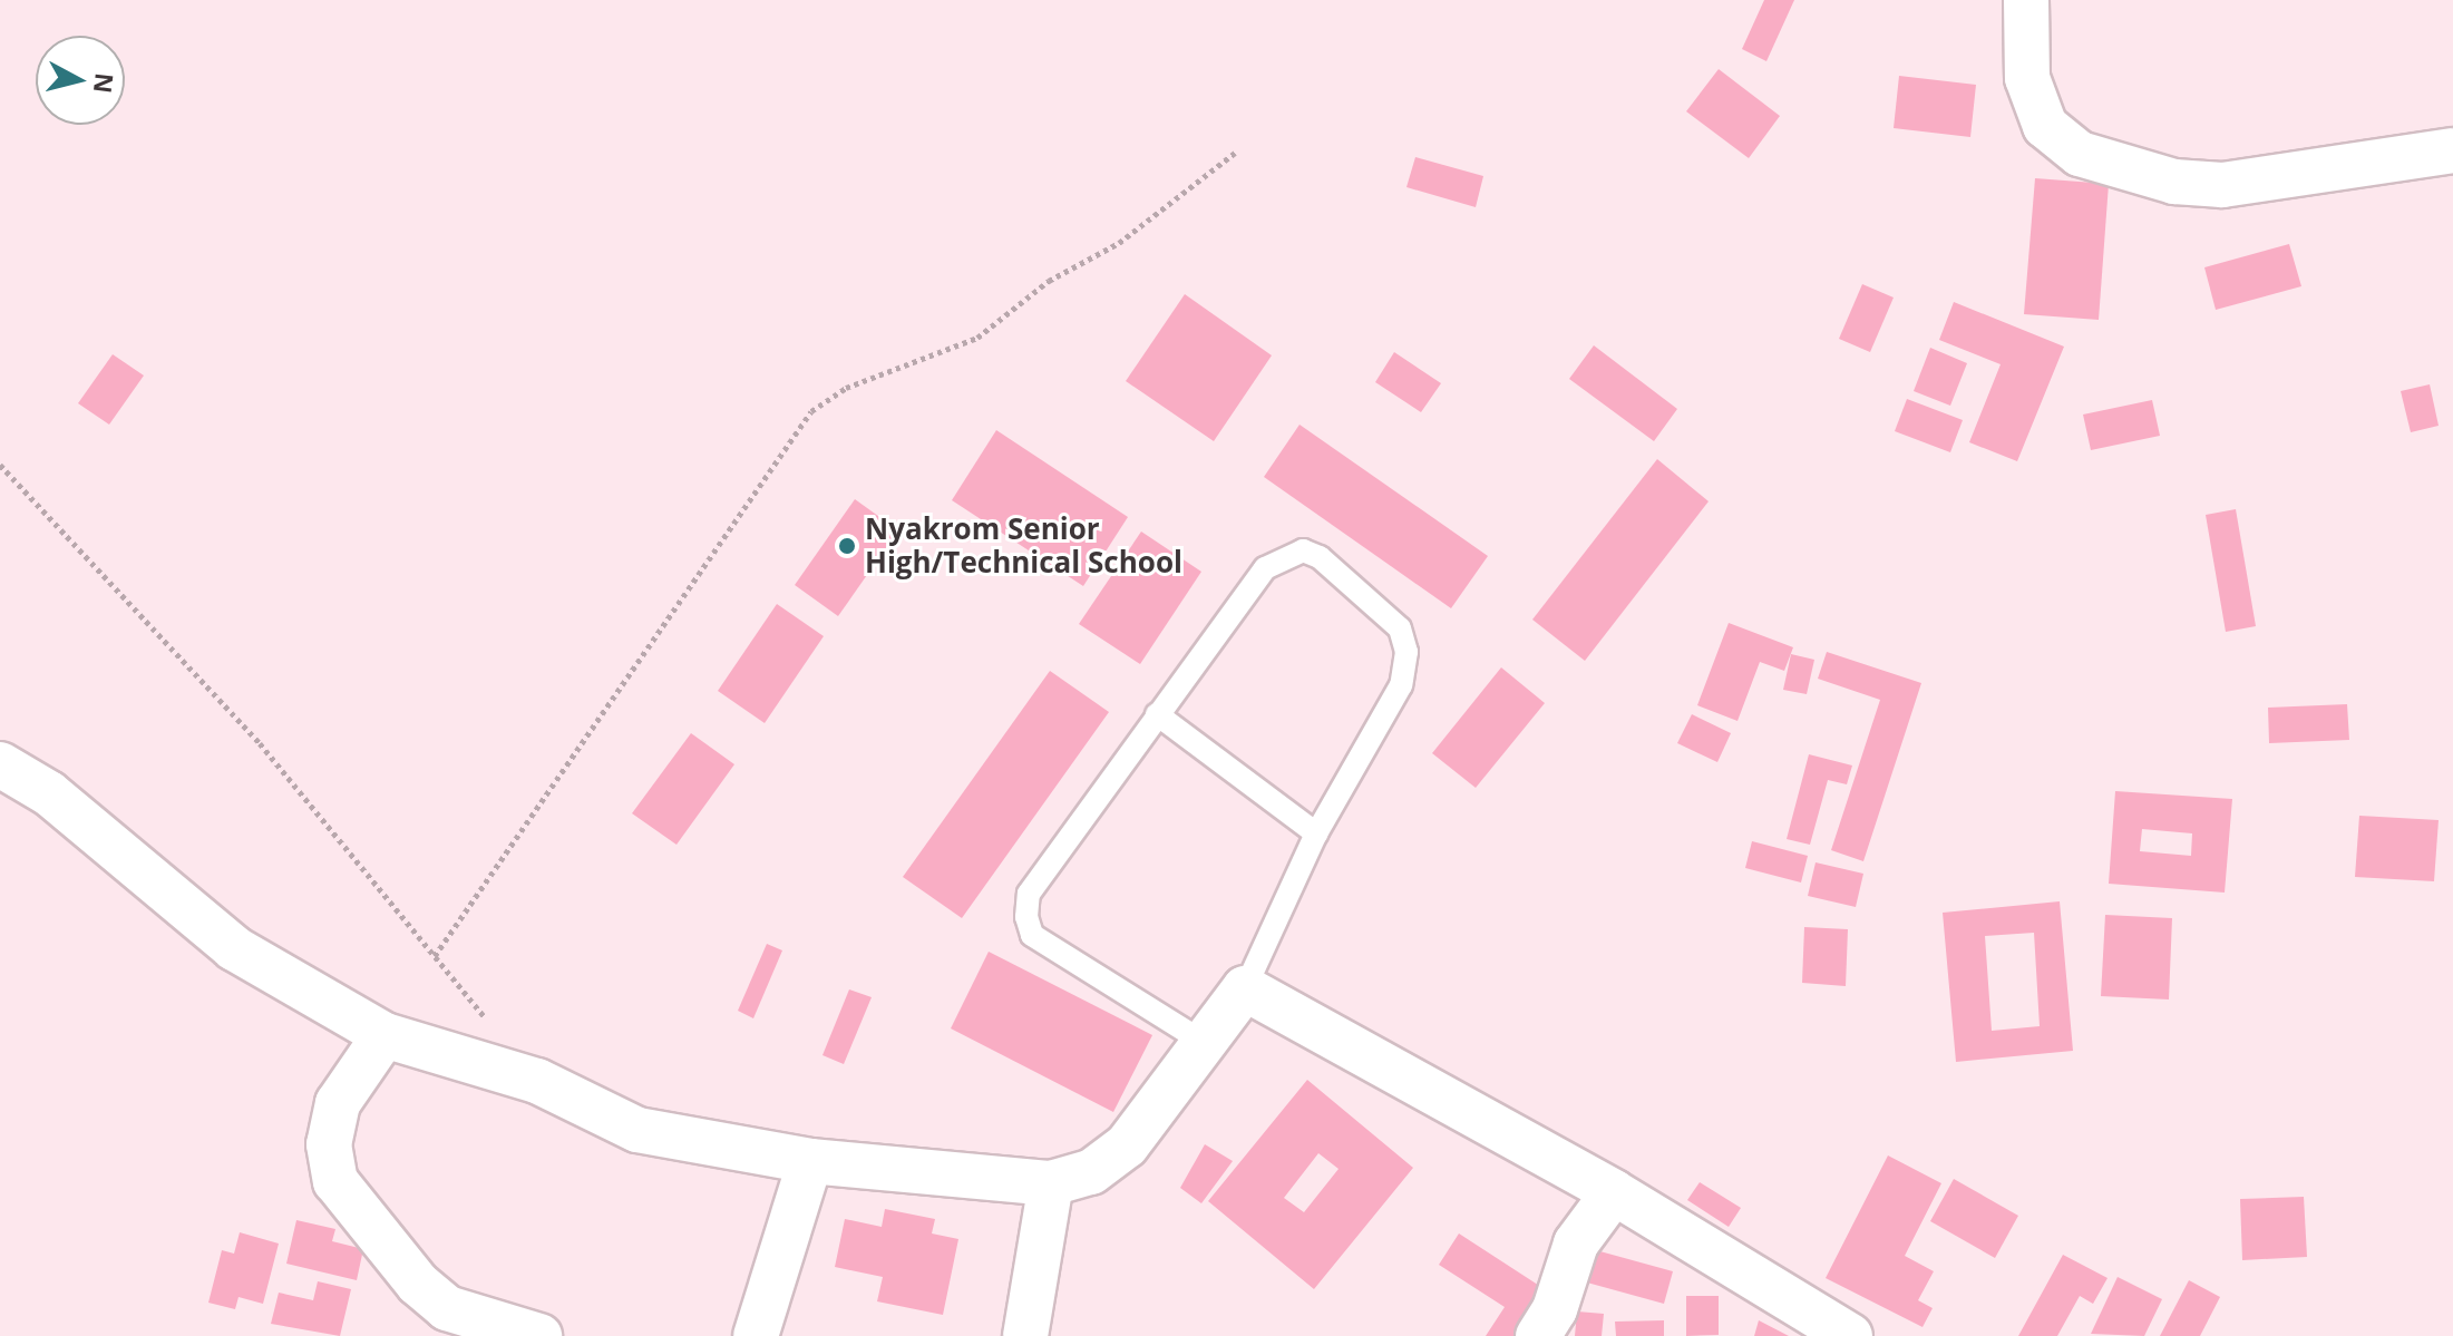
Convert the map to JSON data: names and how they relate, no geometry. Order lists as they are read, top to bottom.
{
  "places": ["Nyakrom Senior High/Technical School"],
  "north": "right"
}
